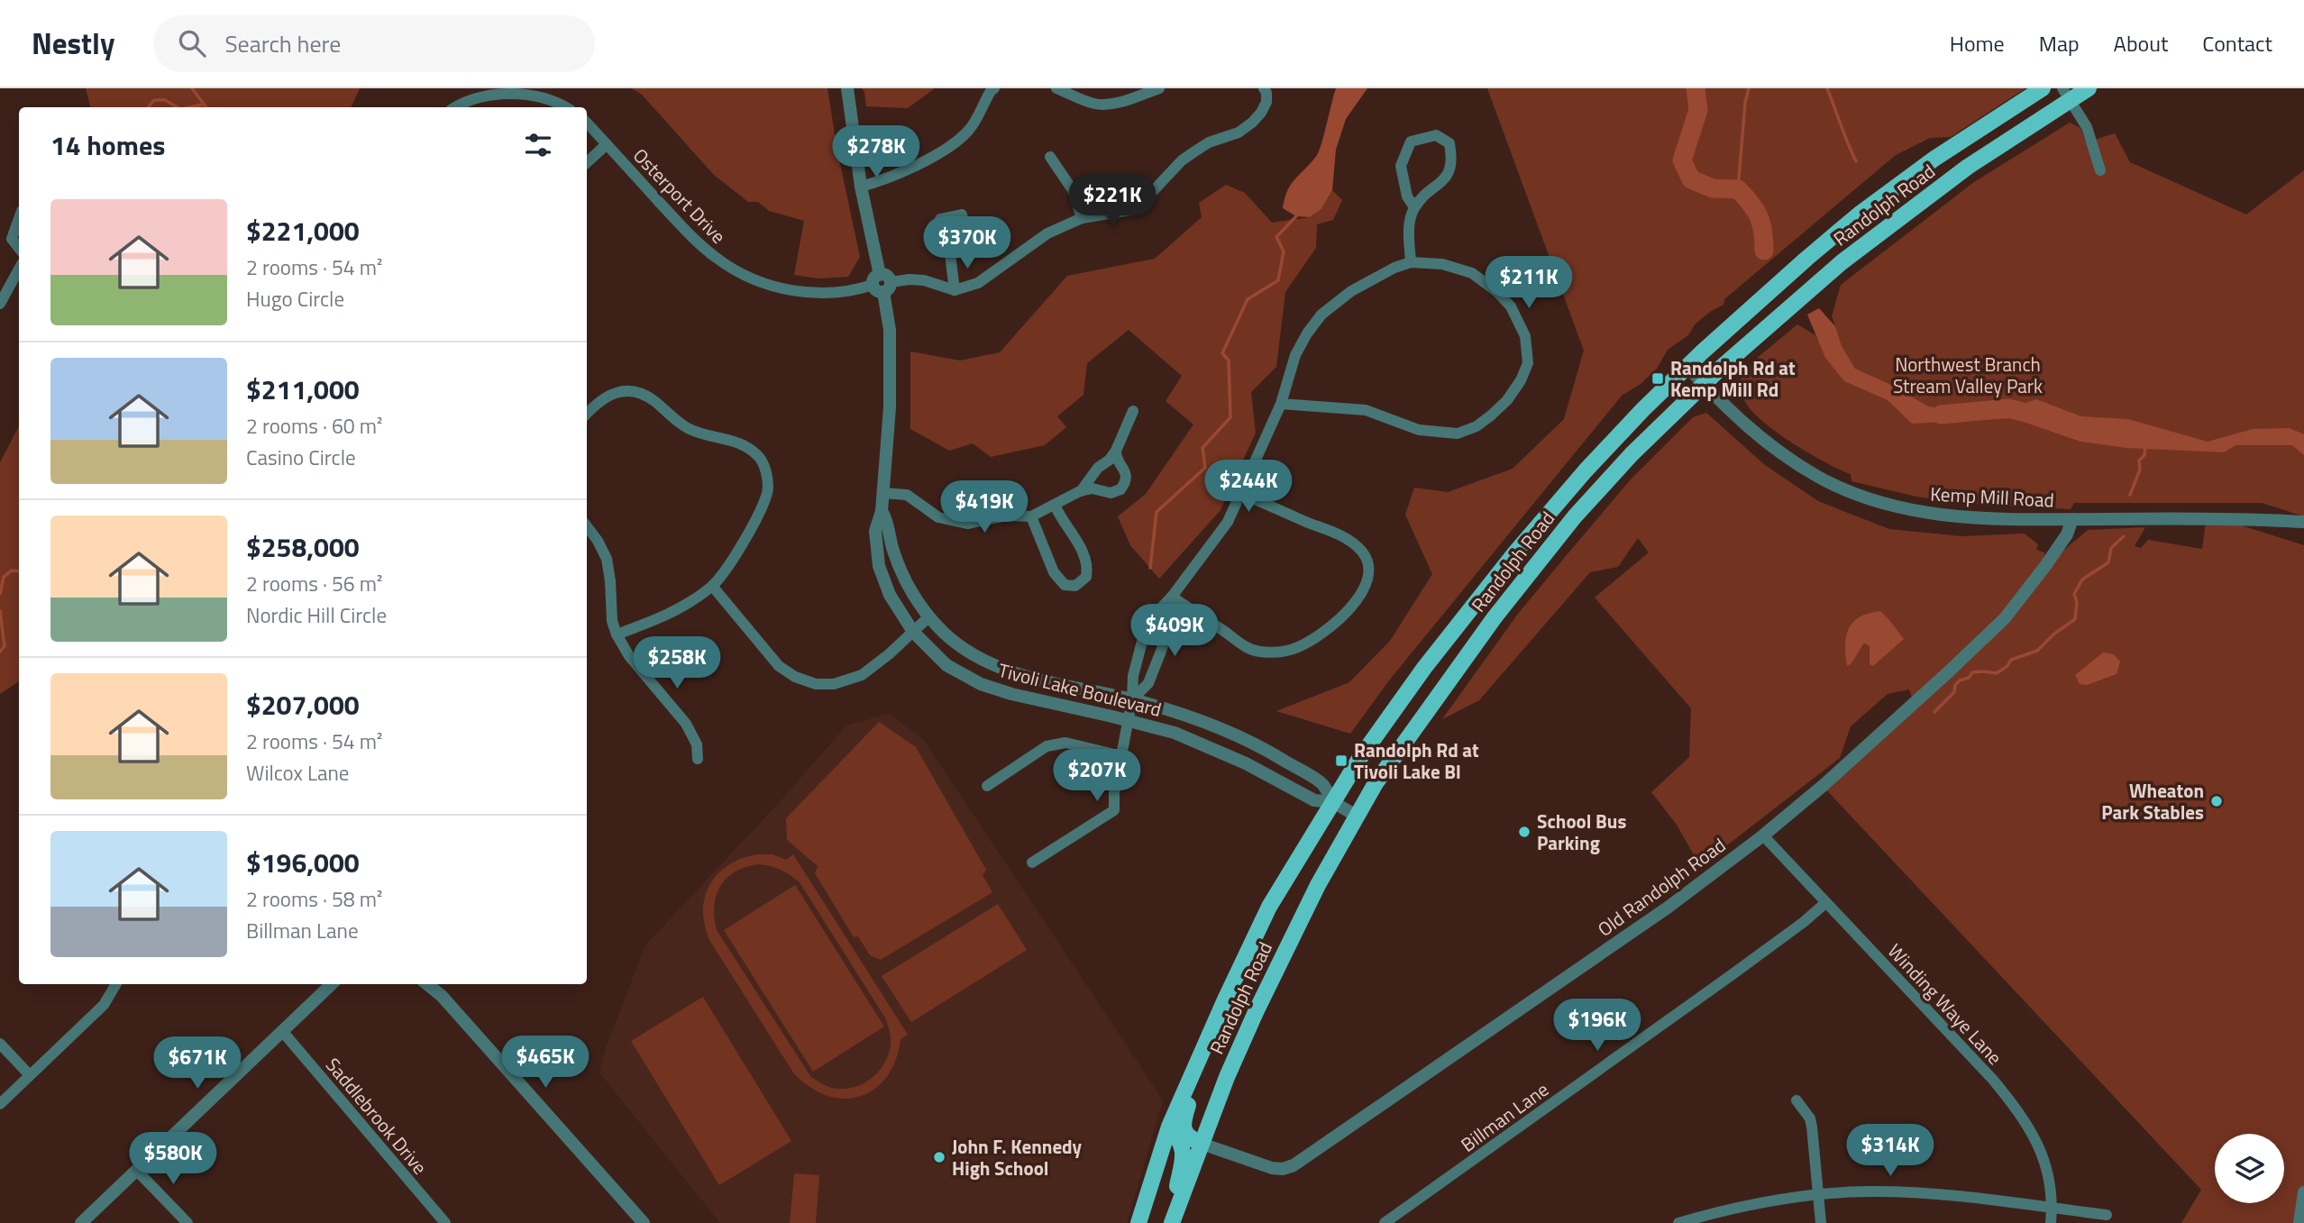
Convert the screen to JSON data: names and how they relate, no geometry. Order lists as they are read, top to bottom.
{
  "streets": {
    "main road": ["Randolph Road"],
    "street": [
      "Osterport Drive",
      "Kemp Mill Road",
      "Tivoli Lake Boulevard",
      "Old Randolph Road",
      "Winding Waye Lane",
      "Saddlebrook Drive",
      "Billman Lane"
    ]
  },
  "crossings": [
    ["Osterport Drive", "Tivoli Lake Boulevard"],
    ["Randolph Road", "Kemp Mill Road"],
    ["Randolph Road", "Tivoli Lake Boulevard"],
    ["Randolph Road", "Old Randolph Road"],
    ["Kemp Mill Road", "Old Randolph Road"],
    ["Old Randolph Road", "Winding Waye Lane"],
    ["Winding Waye Lane", "Billman Lane"]
  ],
  "parks": ["Northwest Branch Stream Valley Park"],
  "places": {
    "transit": ["Randolph Rd at Kemp Mill Rd", "Randolph Rd at Tivoli Lake Bl"],
    "other": ["Wheaton Park Stables", "School Bus Parking", "John F. Kennedy High School"]
  },
  "page": {
    "header": "Nestly",
    "search": "Search here",
    "nav": [
      "Home",
      "Map",
      "About",
      "Contact"
    ],
    "heading": "14 homes",
    "price": [
      "$278K",
      "$221K",
      "$370K",
      "$211K",
      "$244K",
      "$419K",
      "$409K",
      "$258K",
      "$207K",
      "$196K",
      "$465K",
      "$671K",
      "$314K",
      "$580K"
    ],
    "list": [
      {
        "name": "$221,000",
        "note": "2 rooms · 54 m² · Hugo Circle"
      },
      {
        "name": "$211,000",
        "note": "2 rooms · 60 m² · Casino Circle"
      },
      {
        "name": "$258,000",
        "note": "2 rooms · 56 m² · Nordic Hill Circle"
      },
      {
        "name": "$207,000",
        "note": "2 rooms · 54 m² · Wilcox Lane"
      },
      {
        "name": "$196,000",
        "note": "2 rooms · 58 m² · Billman Lane"
      }
    ]
  }
}
